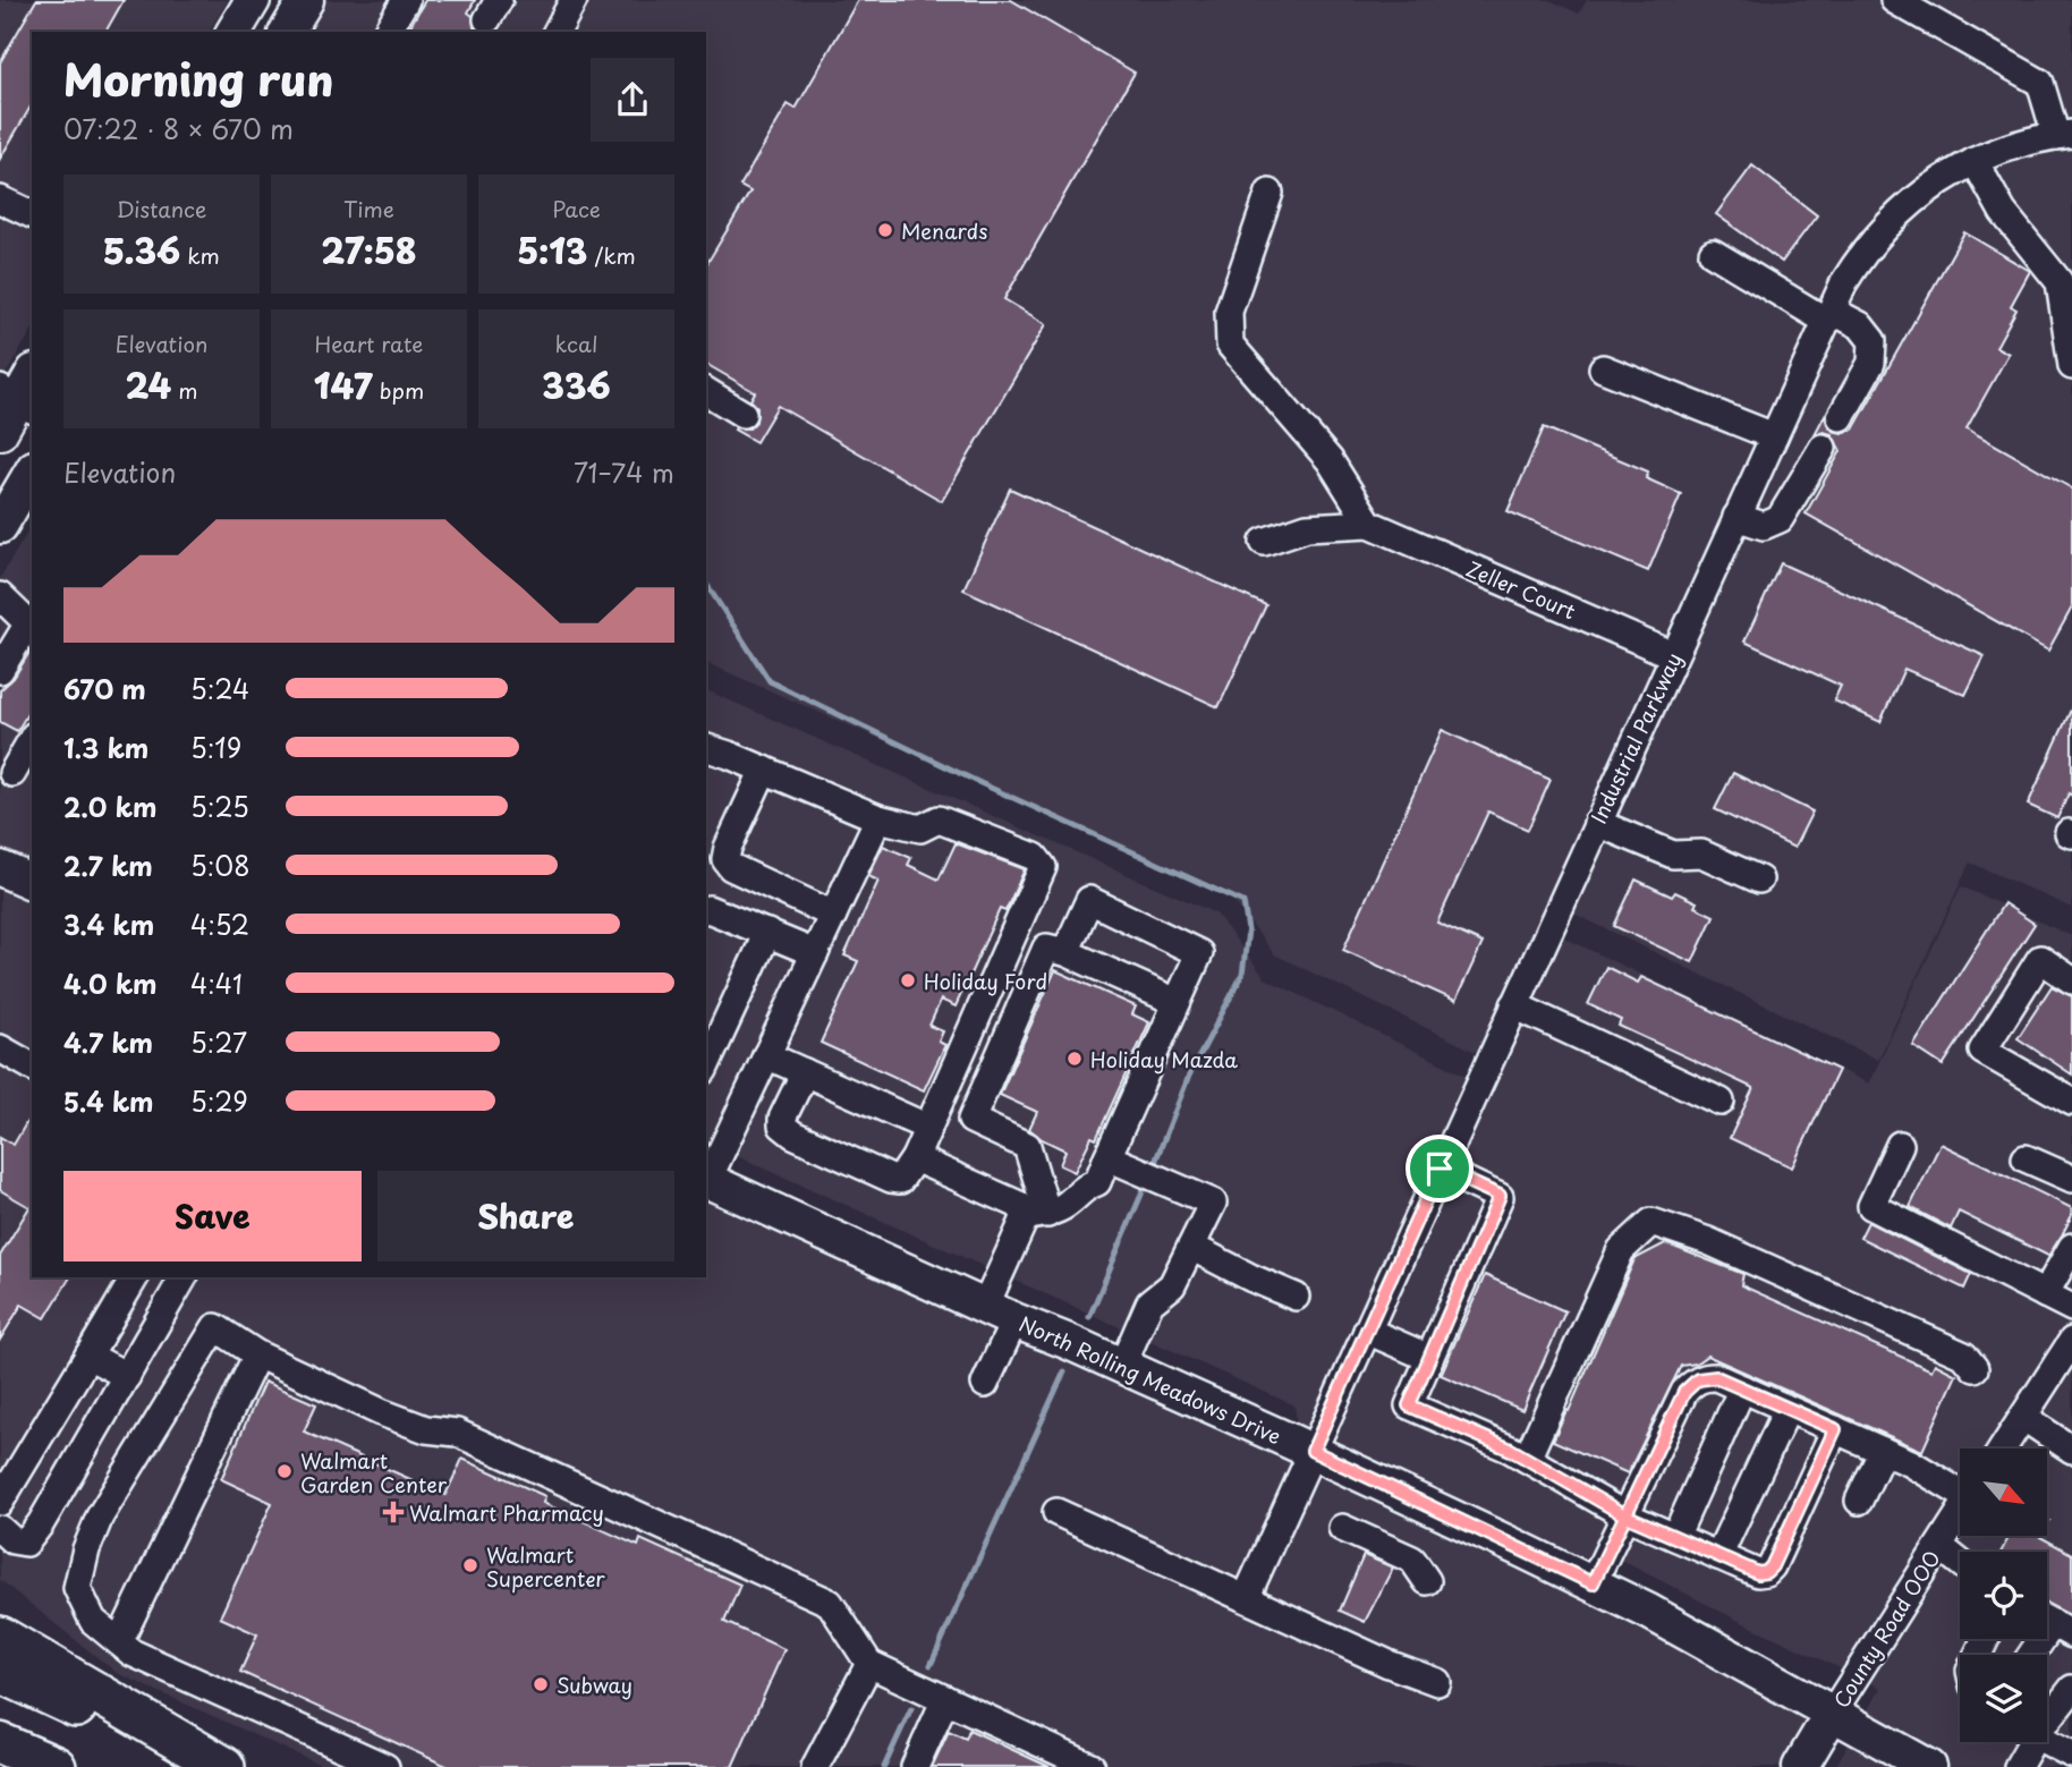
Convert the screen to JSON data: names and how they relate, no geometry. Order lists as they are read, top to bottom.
{
  "streets": {
    "main road": ["North Rolling Meadows Drive", "County Road OOO"],
    "street": ["Zeller Court", "Industrial Parkway"]
  },
  "crossings": [
    ["Zeller Court", "Industrial Parkway"],
    ["Industrial Parkway", "North Rolling Meadows Drive"],
    ["North Rolling Meadows Drive", "County Road OOO"]
  ],
  "places": {
    "other": [
      "Menards",
      "Holiday Ford",
      "Holiday Mazda",
      "Walmart Garden Center",
      "Walmart Supercenter",
      "Subway"
    ],
    "health": ["Walmart Pharmacy"]
  },
  "north": "bottom right",
  "page": {
    "heading": ["Morning run", "07:22 · 8 × 670 m"],
    "stats": [
      ["Distance", "5.36 km"],
      ["Time", "27:58"],
      ["Pace", "5:13 /km"],
      ["Elevation", "24 m"],
      ["Heart rate", "147 bpm"],
      ["kcal", "336"]
    ],
    "chart": ["Elevation", "71–74 m"],
    "list": [
      {
        "name": "670 m",
        "note": "5:24"
      },
      {
        "name": "1.3 km",
        "note": "5:19"
      },
      {
        "name": "2.0 km",
        "note": "5:25"
      },
      {
        "name": "2.7 km",
        "note": "5:08"
      },
      {
        "name": "3.4 km",
        "note": "4:52"
      },
      {
        "name": "4.0 km",
        "note": "4:41"
      },
      {
        "name": "4.7 km",
        "note": "5:27"
      },
      {
        "name": "5.4 km",
        "note": "5:29"
      }
    ],
    "buttons": ["Save", "Share"]
  }
}
